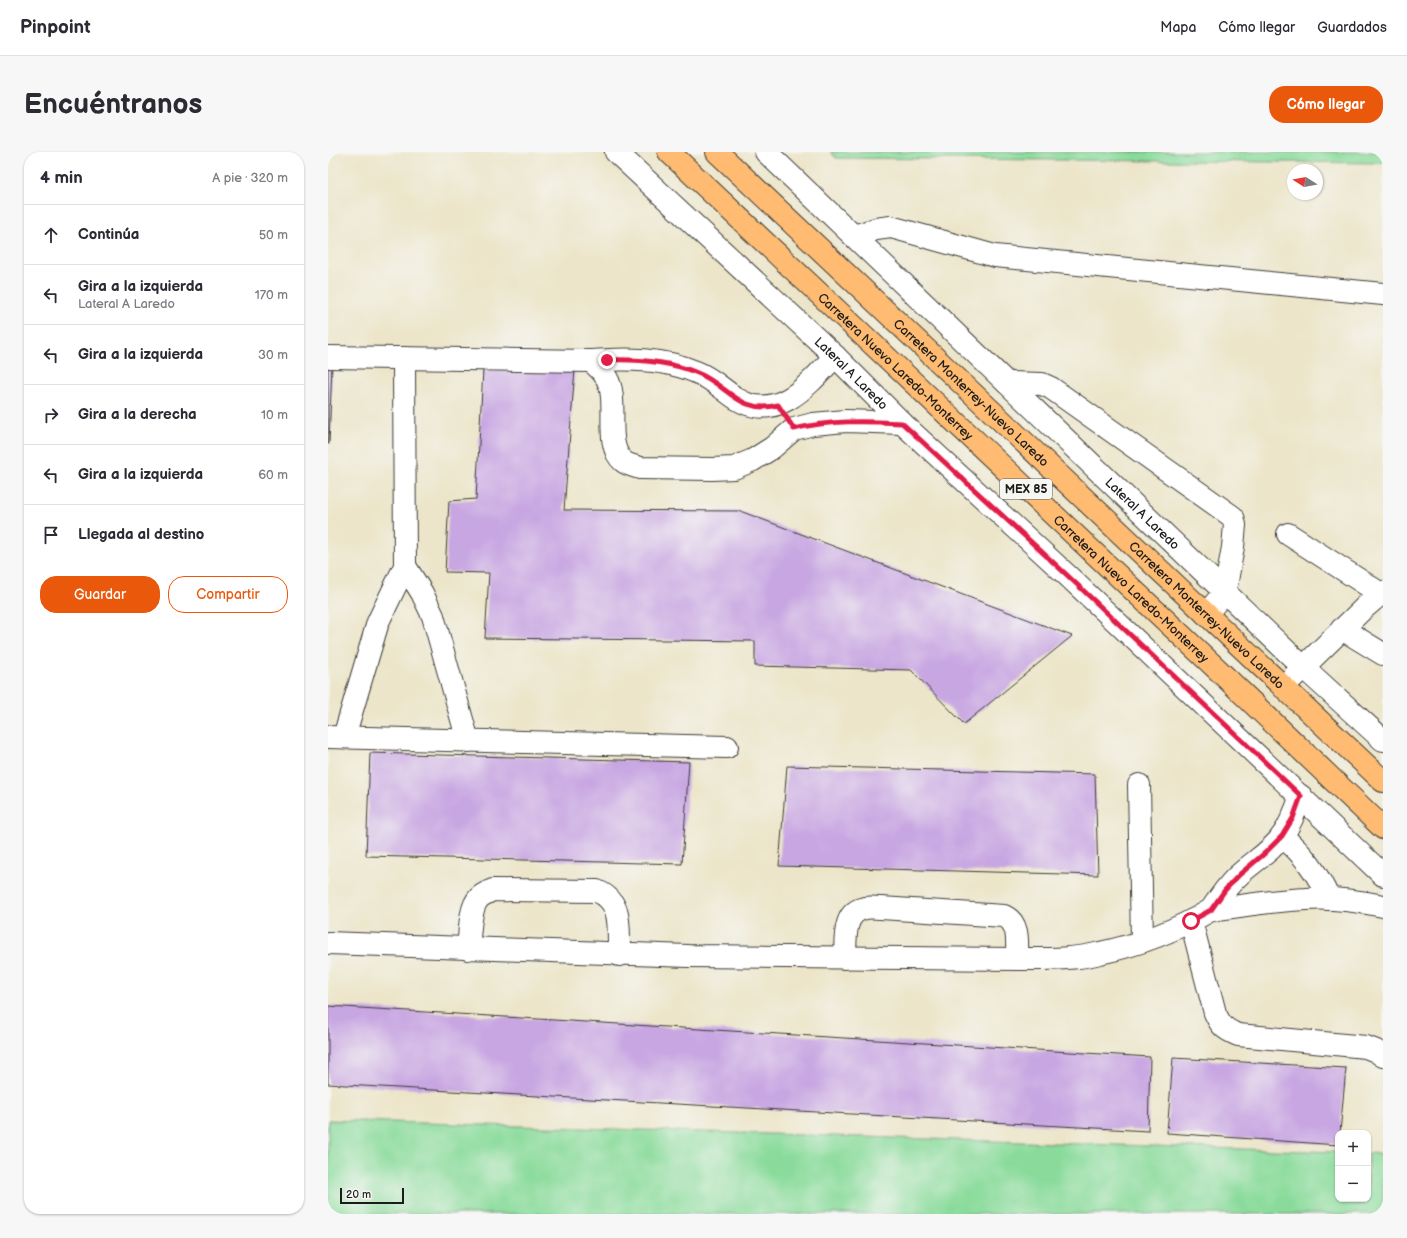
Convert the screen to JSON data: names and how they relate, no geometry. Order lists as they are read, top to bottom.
{
  "streets": {
    "highway": ["Carretera Nuevo Laredo-Monterrey", "Carretera Monterrey-Nuevo Laredo", "MEX 85"],
    "street": ["Lateral A Laredo"]
  },
  "scale_bar": "20 m",
  "north": "left",
  "page": {
    "header": "Pinpoint",
    "nav": ["Mapa", "Cómo llegar", "Guardados"],
    "buttons": [
      "Cómo llegar",
      ["Guardar", "Compartir"]
    ],
    "title": "Encuéntranos",
    "heading": ["4 min", "A pie · 320 m"],
    "list": [
      ["Continúa", "50 m"],
      ["Gira a la izquierda", "Lateral A Laredo", "170 m"],
      ["Gira a la izquierda", "30 m"],
      ["Gira a la derecha", "10 m"],
      ["Gira a la izquierda", "60 m"],
      "Llegada al destino"
    ],
    "map_buttons": ["+", "−"],
    "scale": "20 m"
  }
}
